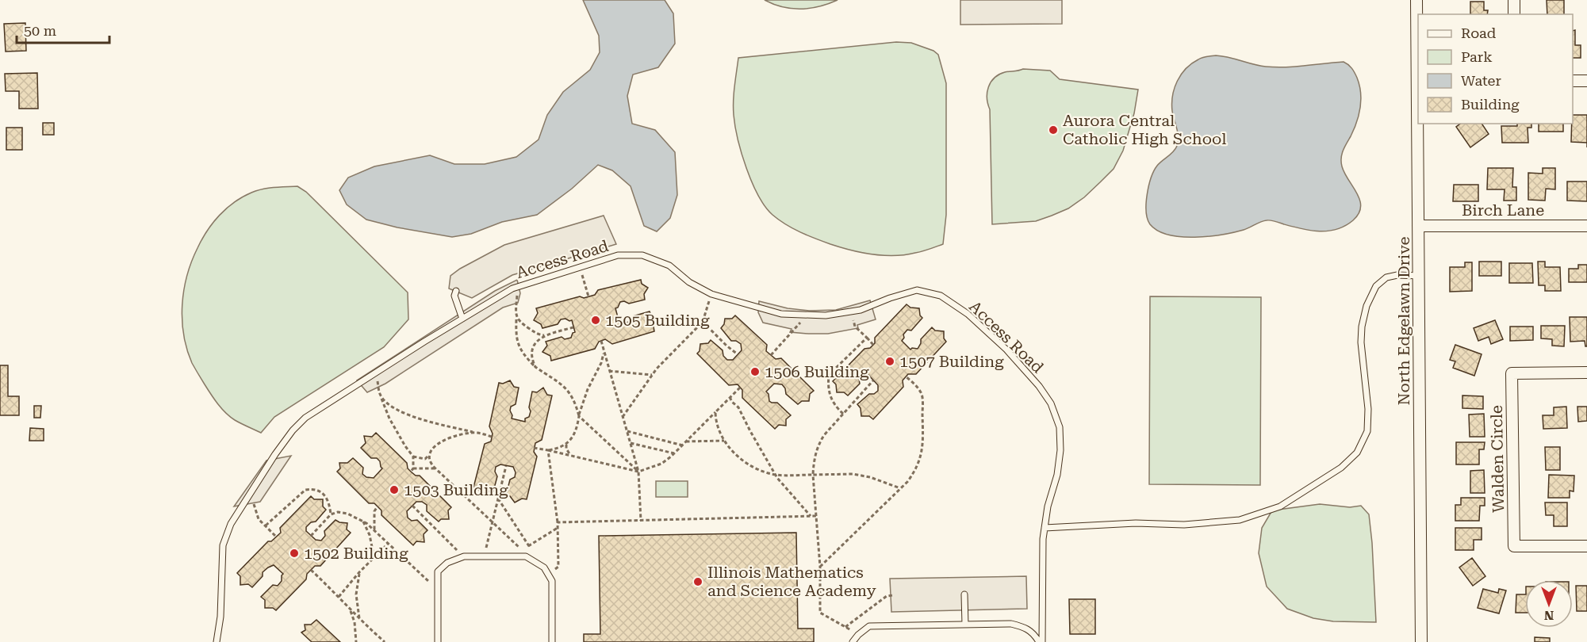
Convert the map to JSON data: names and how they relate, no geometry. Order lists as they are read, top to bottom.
{
  "streets": {
    "street": ["Birch Lane", "North Edgelawn Drive", "Walden Circle"],
    "lane": ["Access Road"]
  },
  "crossings": [
    ["Birch Lane", "North Edgelawn Drive"]
  ],
  "places": [
    "Aurora Central Catholic High School",
    "1505 Building",
    "1507 Building",
    "1506 Building",
    "1503 Building",
    "1502 Building",
    "Illinois Mathematics and Science Academy"
  ],
  "legend": [
    "Road",
    "Park",
    "Water",
    "Building"
  ],
  "scale_bar": "50 m",
  "north": "bottom"
}
